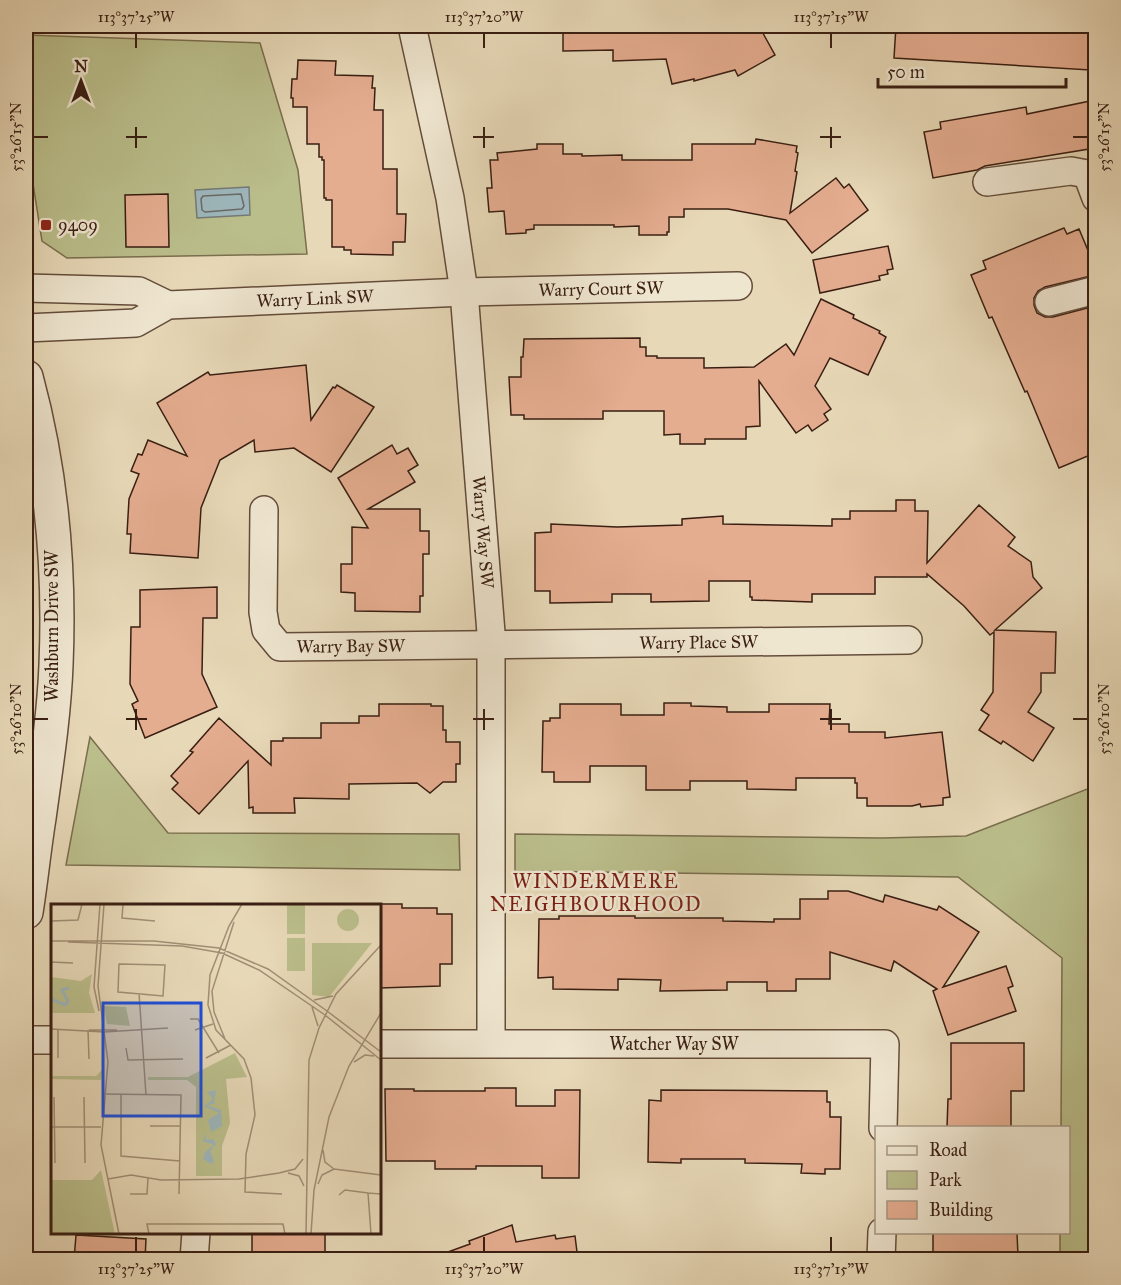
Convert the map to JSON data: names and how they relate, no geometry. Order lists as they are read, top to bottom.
{
  "streets": {
    "street": [
      "Warry Court SW",
      "Warry Link SW",
      "Warry Way SW",
      "Washburn Drive SW",
      "Warry Place SW",
      "Warry Bay SW",
      "Watcher Way SW"
    ]
  },
  "crossings": [
    ["Warry Court SW", "Warry Link SW"],
    ["Warry Court SW", "Warry Way SW"],
    ["Warry Link SW", "Warry Way SW"],
    ["Warry Way SW", "Warry Place SW"],
    ["Warry Way SW", "Warry Bay SW"],
    ["Warry Way SW", "Watcher Way SW"],
    ["Warry Place SW", "Warry Bay SW"]
  ],
  "districts": ["WINDERMERE NEIGHBOURHOOD"],
  "places": {
    "transit": ["9409"]
  },
  "legend": ["Road", "Park", "Building"],
  "scale_bar": "50 m",
  "north": "top",
  "coordinates": [
    "113°37'25\"W",
    "113°37'20\"W",
    "113°37'15\"W",
    "53°26'15\"N",
    "53°26'10\"N"
  ]
}
